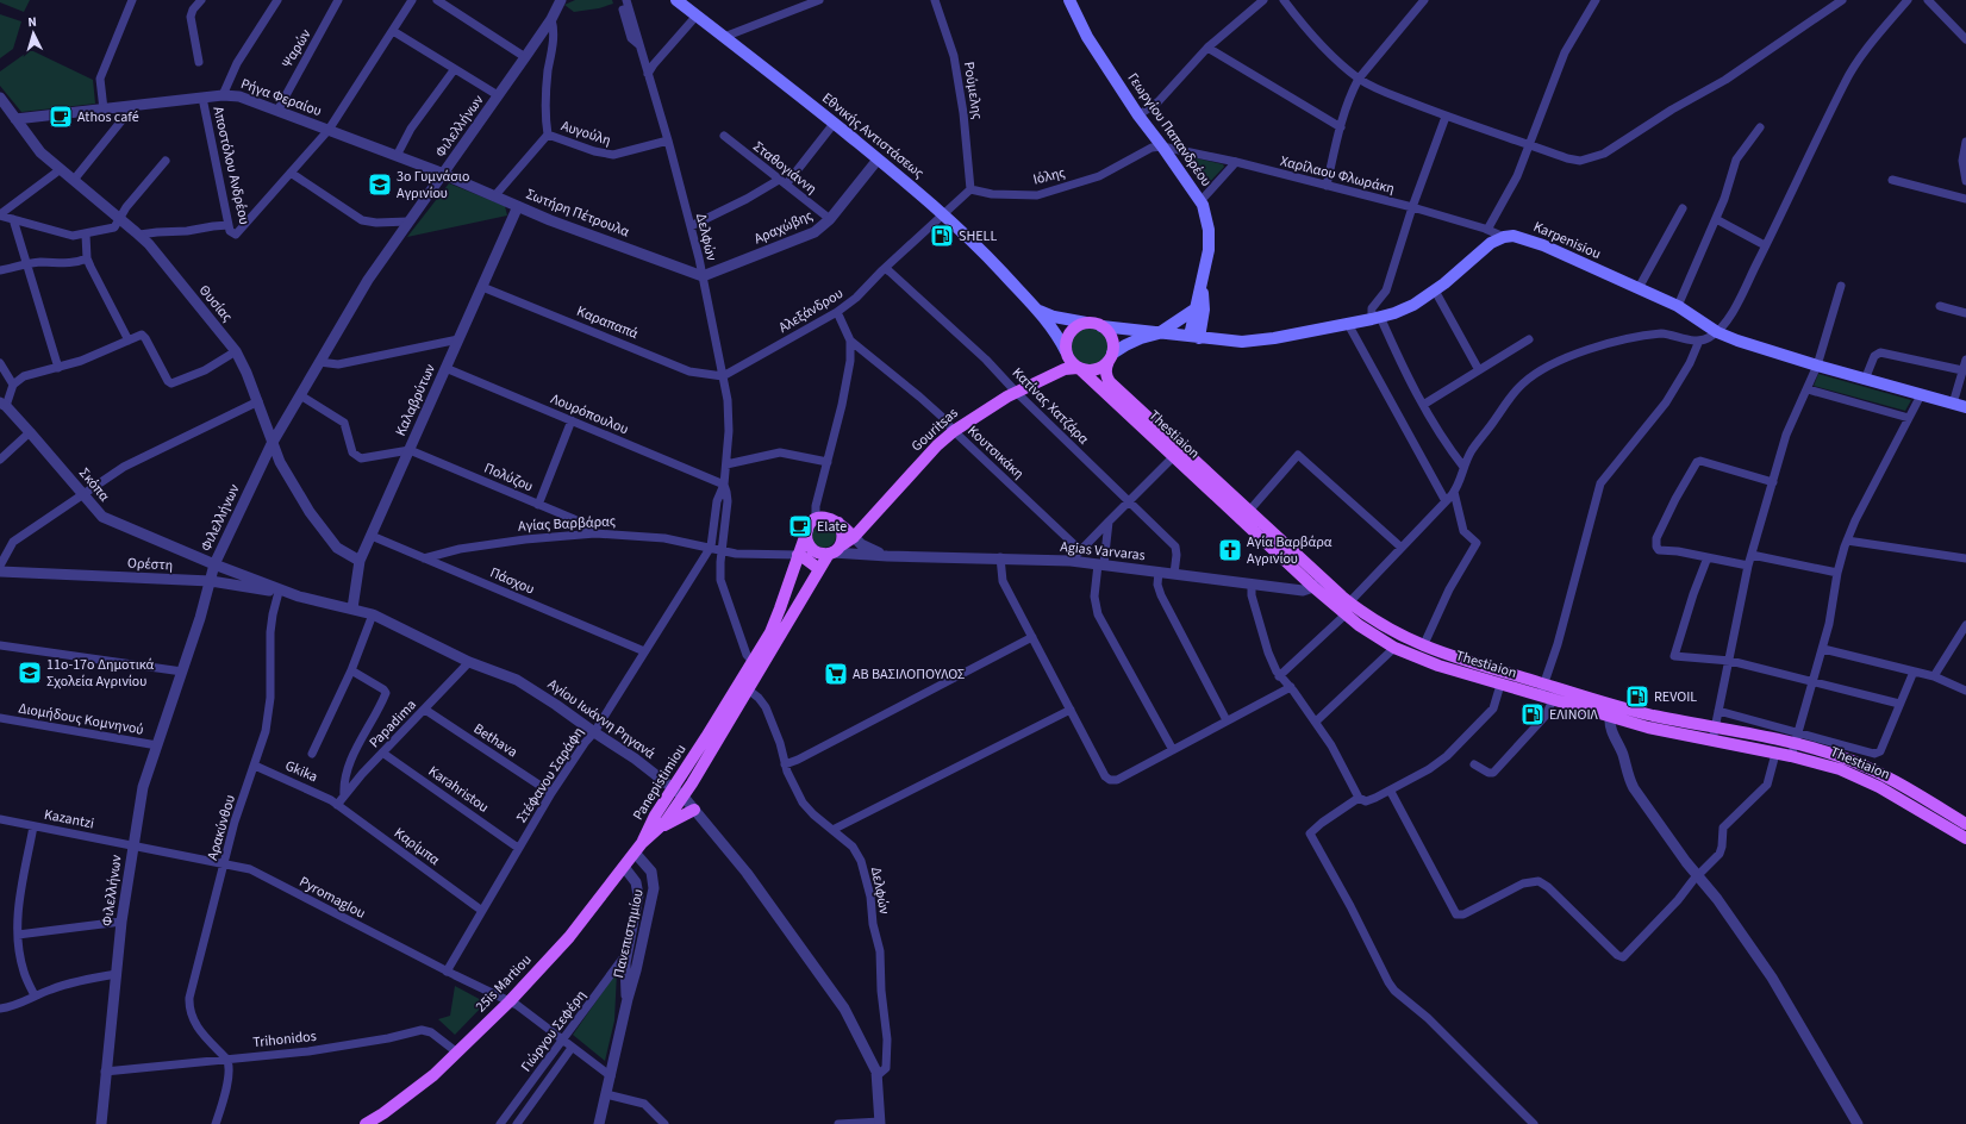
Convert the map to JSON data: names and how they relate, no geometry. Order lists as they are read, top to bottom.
{
  "streets": {
    "main road": [
      "Γεωργίου Παπανδρέου",
      "Εθνικής Αντιστάσεως",
      "Karpenisiou",
      "Gouritsas",
      "Thestiaion",
      "Panepistimiou",
      "25is Martiou"
    ],
    "street": [
      "Ψαρών",
      "Ρούμελης",
      "Ρήγα Φεραίου",
      "Φιλελλήνων",
      "Αυγούλη",
      "Αποστόλου Ανδρέου",
      "Σταθογιάννη",
      "Χαρίλαου Φλωράκη",
      "Ιόλης",
      "Σωτήρη Πέτρουλα",
      "Αραχώβης",
      "Δελφών",
      "Θυσίας",
      "Αλεξάνδρου",
      "Καραπαπά",
      "Καλαβρύτων",
      "Κατίνας Χατζάρα",
      "Λουρόπουλου",
      "Κουτσικάκη",
      "Πολύζου",
      "Σκόπα",
      "Αγίας Βαρβάρας",
      "Agias Varvaras",
      "Ορέστη",
      "Πάσχου",
      "Διομήδους Κομνηνού",
      "Αγίου Ιωάννη Ρηγανά",
      "Papadima",
      "Bethava",
      "Gkika",
      "Στέφανου Σαράφη",
      "Karahristou",
      "Kazantzi",
      "Αρακύνθου",
      "Καρίμπα",
      "Pyromaglou",
      "Πανεπιστημίου",
      "Γιώργου Σεφέρη",
      "Trihonidos"
    ]
  },
  "crossings": [
    ["Ψαρών", "Ρήγα Φεραίου"],
    ["Ρούμελης", "Ιόλης"],
    ["Ρήγα Φεραίου", "Φιλελλήνων"],
    ["Ρήγα Φεραίου", "Αποστόλου Ανδρέου"],
    ["Ρήγα Φεραίου", "Σωτήρη Πέτρουλα"],
    ["Ρήγα Φεραίου", "Θυσίας"],
    ["Φιλελλήνων", "Σωτήρη Πέτρουλα"],
    ["Φιλελλήνων", "Θυσίας"],
    ["Φιλελλήνων", "Σκόπα"],
    ["Φιλελλήνων", "Ορέστη"],
    ["Φιλελλήνων", "Διομήδους Κομνηνού"],
    ["Φιλελλήνων", "Αγίου Ιωάννη Ρηγανά"],
    ["Φιλελλήνων", "Kazantzi"],
    ["Φιλελλήνων", "Pyromaglou"],
    ["Φιλελλήνων", "Trihonidos"],
    ["Γεωργίου Παπανδρέου", "Χαρίλαου Φλωράκη"],
    ["Γεωργίου Παπανδρέου", "Ιόλης"],
    ["Αυγούλη", "Σωτήρη Πέτρουλα"],
    ["Αυγούλη", "Δελφών"],
    ["Εθνικής Αντιστάσεως", "Αραχώβης"],
    ["Εθνικής Αντιστάσεως", "Αλεξάνδρου"],
    ["Εθνικής Αντιστάσεως", "Gouritsas"],
    ["Εθνικής Αντιστάσεως", "Thestiaion"],
    ["Σταθογιάννη", "Αραχώβης"],
    ["Χαρίλαου Φλωράκη", "Ιόλης"],
    ["Χαρίλαου Φλωράκη", "Karpenisiou"],
    ["Σωτήρη Πέτρουλα", "Αραχώβης"],
    ["Σωτήρη Πέτρουλα", "Δελφών"],
    ["Σωτήρη Πέτρουλα", "Καλαβρύτων"],
    ["Αραχώβης", "Δελφών"],
    ["Δελφών", "Αλεξάνδρου"],
    ["Δελφών", "Καραπαπά"],
    ["Δελφών", "Λουρόπουλου"],
    ["Δελφών", "Αγίας Βαρβάρας"],
    ["Δελφών", "Αγίου Ιωάννη Ρηγανά"],
    ["Δελφών", "Στέφανου Σαράφη"],
    ["Δελφών", "Panepistimiou"],
    ["Θυσίας", "Καλαβρύτων"],
    ["Αλεξάνδρου", "Καραπαπά"],
    ["Αλεξάνδρου", "Κατίνας Χατζάρα"],
    ["Αλεξάνδρου", "Κουτσικάκη"],
    ["Καραπαπά", "Καλαβρύτων"],
    ["Καλαβρύτων", "Λουρόπουλου"],
    ["Καλαβρύτων", "Πολύζου"],
    ["Καλαβρύτων", "Πάσχου"],
    ["Καλαβρύτων", "Αγίου Ιωάννη Ρηγανά"],
    ["Κατίνας Χατζάρα", "Gouritsas"],
    ["Κατίνας Χατζάρα", "Agias Varvaras"],
    ["Gouritsas", "Thestiaion"],
    ["Gouritsas", "Κουτσικάκη"],
    ["Gouritsas", "Agias Varvaras"],
    ["Gouritsas", "Panepistimiou"],
    ["Thestiaion", "Agias Varvaras"],
    ["Πολύζου", "Αγίας Βαρβάρας"],
    ["Σκόπα", "Αγίου Ιωάννη Ρηγανά"],
    ["Αγίας Βαρβάρας", "Πάσχου"],
    ["Αγίας Βαρβάρας", "Στέφανου Σαράφη"],
    ["Αγίας Βαρβάρας", "Panepistimiou"],
    ["Agias Varvaras", "Panepistimiou"],
    ["Ορέστη", "Αγίου Ιωάννη Ρηγανά"],
    ["Ορέστη", "Αρακύνθου"],
    ["Πάσχου", "Στέφανου Σαράφη"],
    ["Αγίου Ιωάννη Ρηγανά", "Papadima"],
    ["Αγίου Ιωάννη Ρηγανά", "Στέφανου Σαράφη"],
    ["Αγίου Ιωάννη Ρηγανά", "Panepistimiou"],
    ["Papadima", "Bethava"],
    ["Papadima", "Gkika"],
    ["Papadima", "Karahristou"],
    ["Papadima", "Καρίμπα"],
    ["Bethava", "Στέφανου Σαράφη"],
    ["Gkika", "Αρακύνθου"],
    ["Gkika", "Καρίμπα"],
    ["Στέφανου Σαράφη", "Karahristou"],
    ["Στέφανου Σαράφη", "Καρίμπα"],
    ["Στέφανου Σαράφη", "Pyromaglou"],
    ["Panepistimiou", "Πανεπιστημίου"],
    ["Panepistimiou", "25is Martiou"],
    ["Kazantzi", "Pyromaglou"],
    ["Αρακύνθου", "Pyromaglou"],
    ["Αρακύνθου", "Trihonidos"],
    ["Pyromaglou", "Πανεπιστημίου"],
    ["Pyromaglou", "25is Martiou"],
    ["Pyromaglou", "Γιώργου Σεφέρη"],
    ["Πανεπιστημίου", "25is Martiou"],
    ["Πανεπιστημίου", "Γιώργου Σεφέρη"],
    ["25is Martiou", "Trihonidos"]
  ],
  "places": {
    "cafe": ["Athos café", "Elate"],
    "school or university": ["3ο Γυμνάσιο Αγρινίου", "11ο-17ο Δημοτικά Σχολεία Αγρινίου"],
    "fuel station": ["SHELL", "REVOIL", "ΕΛΙΝΟΙΛ"],
    "church": ["Αγία Βαρβάρα Αγρινίου"],
    "supermarket": ["ΑΒ ΒΑΣΙΛΟΠΟΥΛΟΣ"]
  },
  "north": "top"
}
